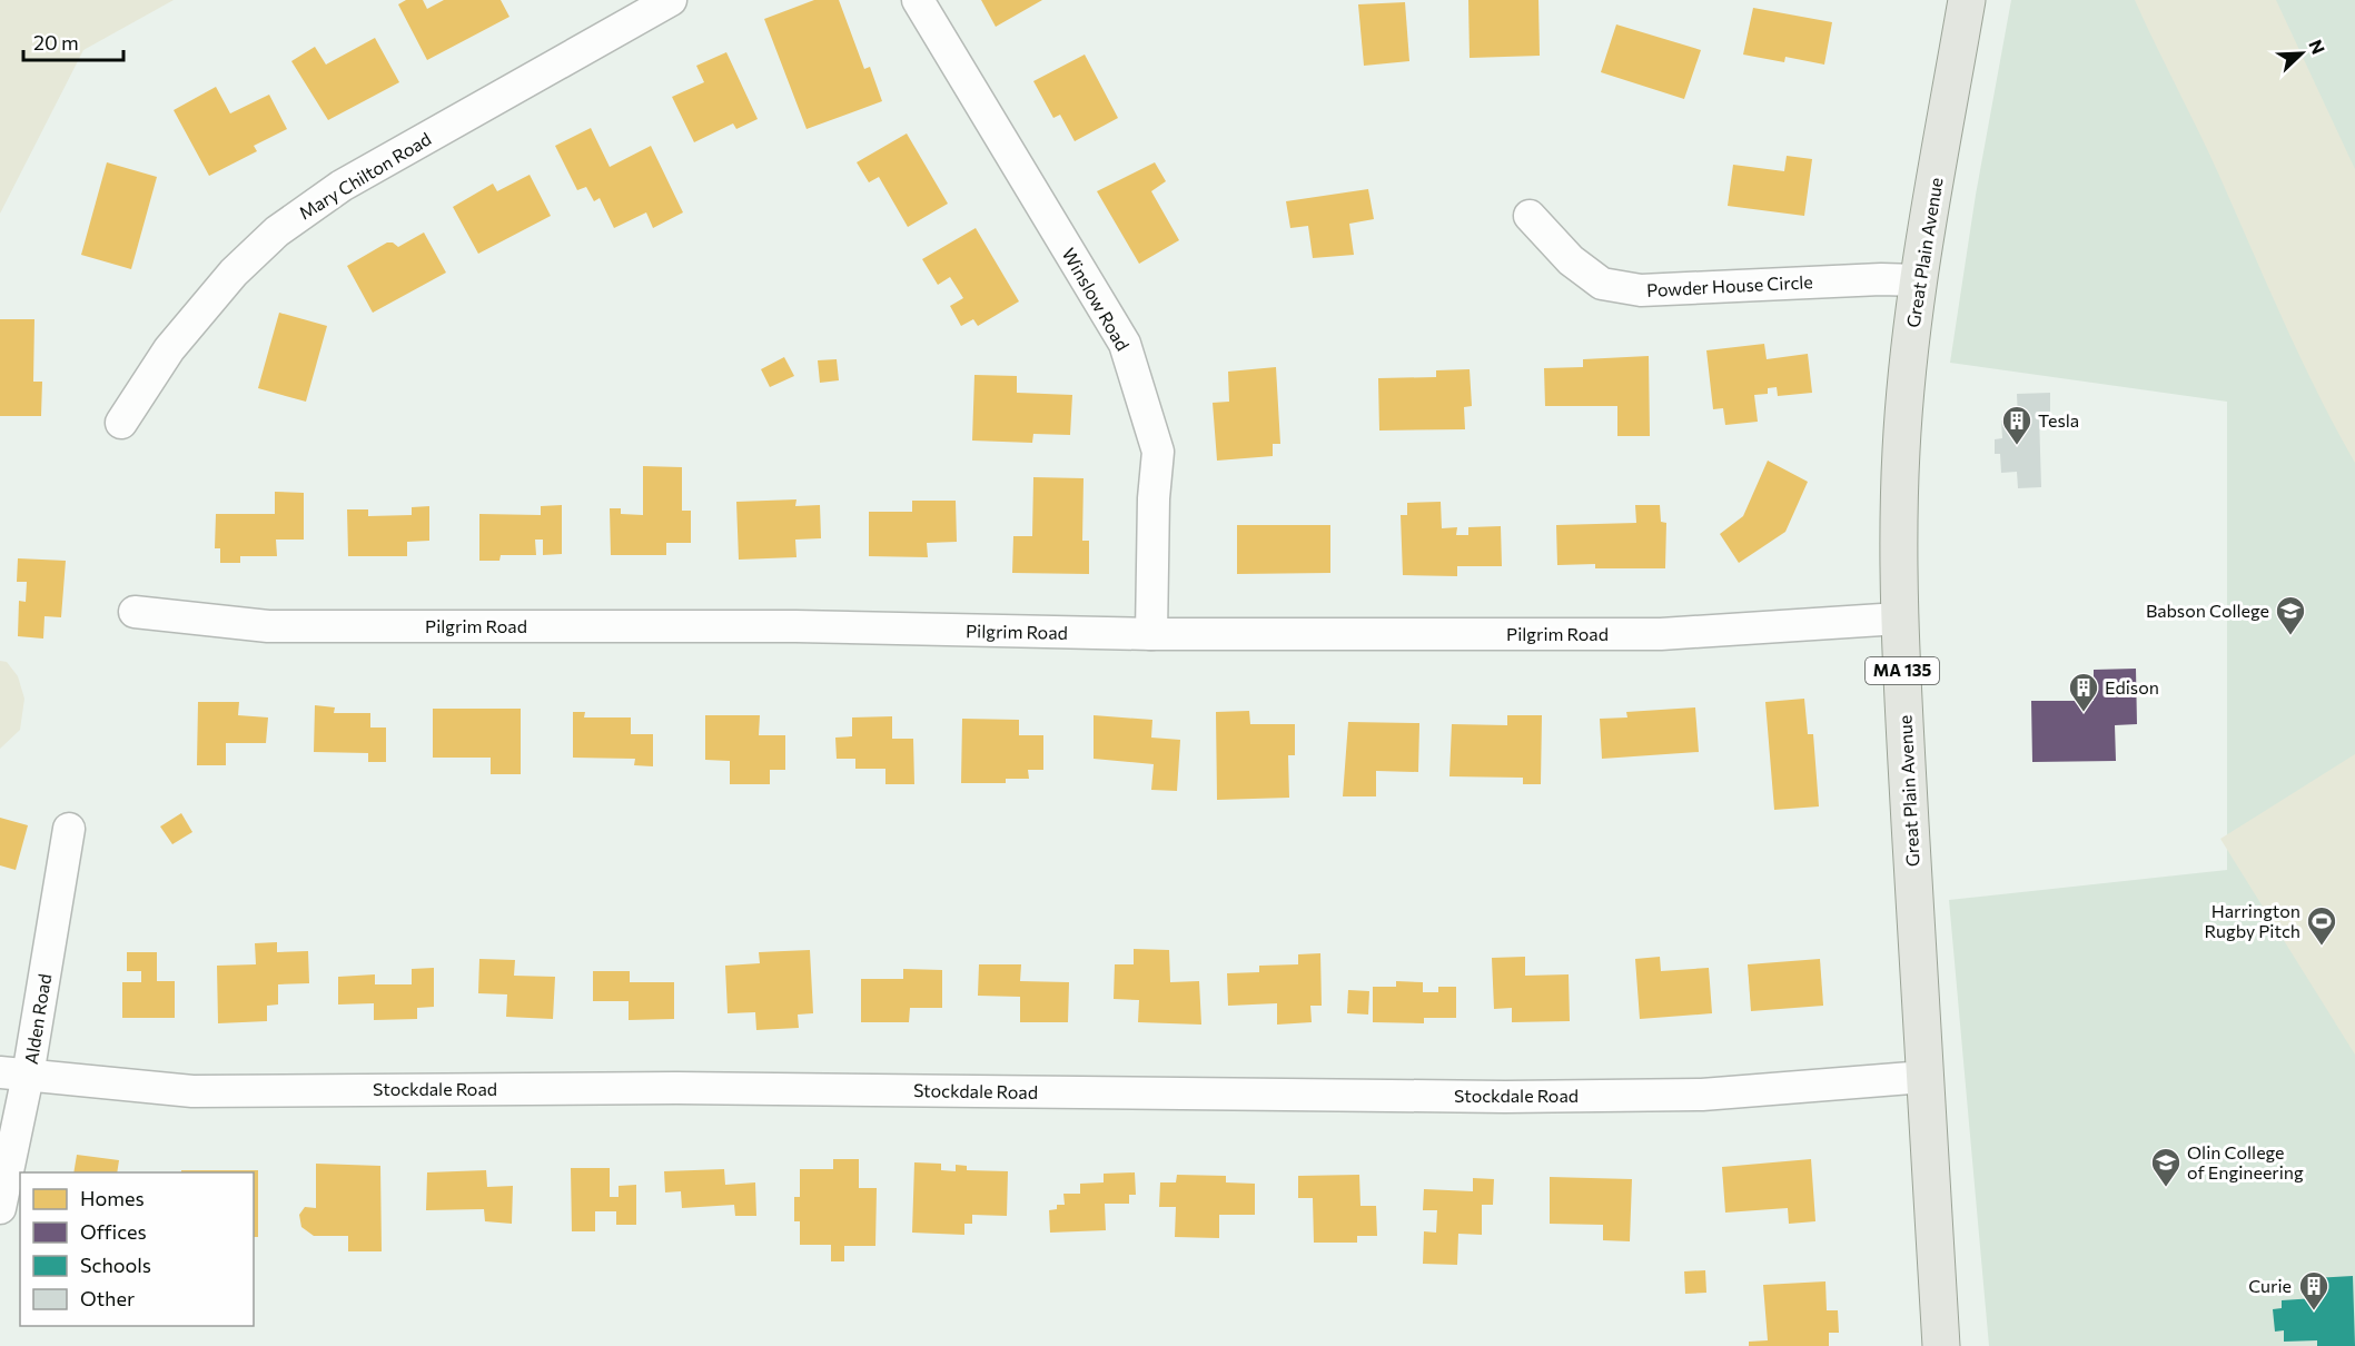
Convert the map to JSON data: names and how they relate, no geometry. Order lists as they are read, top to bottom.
{
  "streets": {
    "main road": ["Great Plain Avenue", "MA 135"],
    "street": [
      "Mary Chilton Road",
      "Powder House Circle",
      "Winslow Road",
      "Pilgrim Road",
      "Alden Road",
      "Stockdale Road"
    ]
  },
  "crossings": [
    ["Great Plain Avenue", "Powder House Circle"],
    ["Great Plain Avenue", "Pilgrim Road"],
    ["Great Plain Avenue", "Stockdale Road"],
    ["Winslow Road", "Pilgrim Road"],
    ["Alden Road", "Stockdale Road"]
  ],
  "places": {
    "building": ["Tesla", "Edison", "Curie"],
    "school or university": ["Babson College", "Olin College of Engineering"],
    "sports": ["Harrington Rugby Pitch"]
  },
  "legend": [
    "Homes",
    "Offices",
    "Schools",
    "Other"
  ],
  "scale_bar": "20 m",
  "north": "top right"
}
